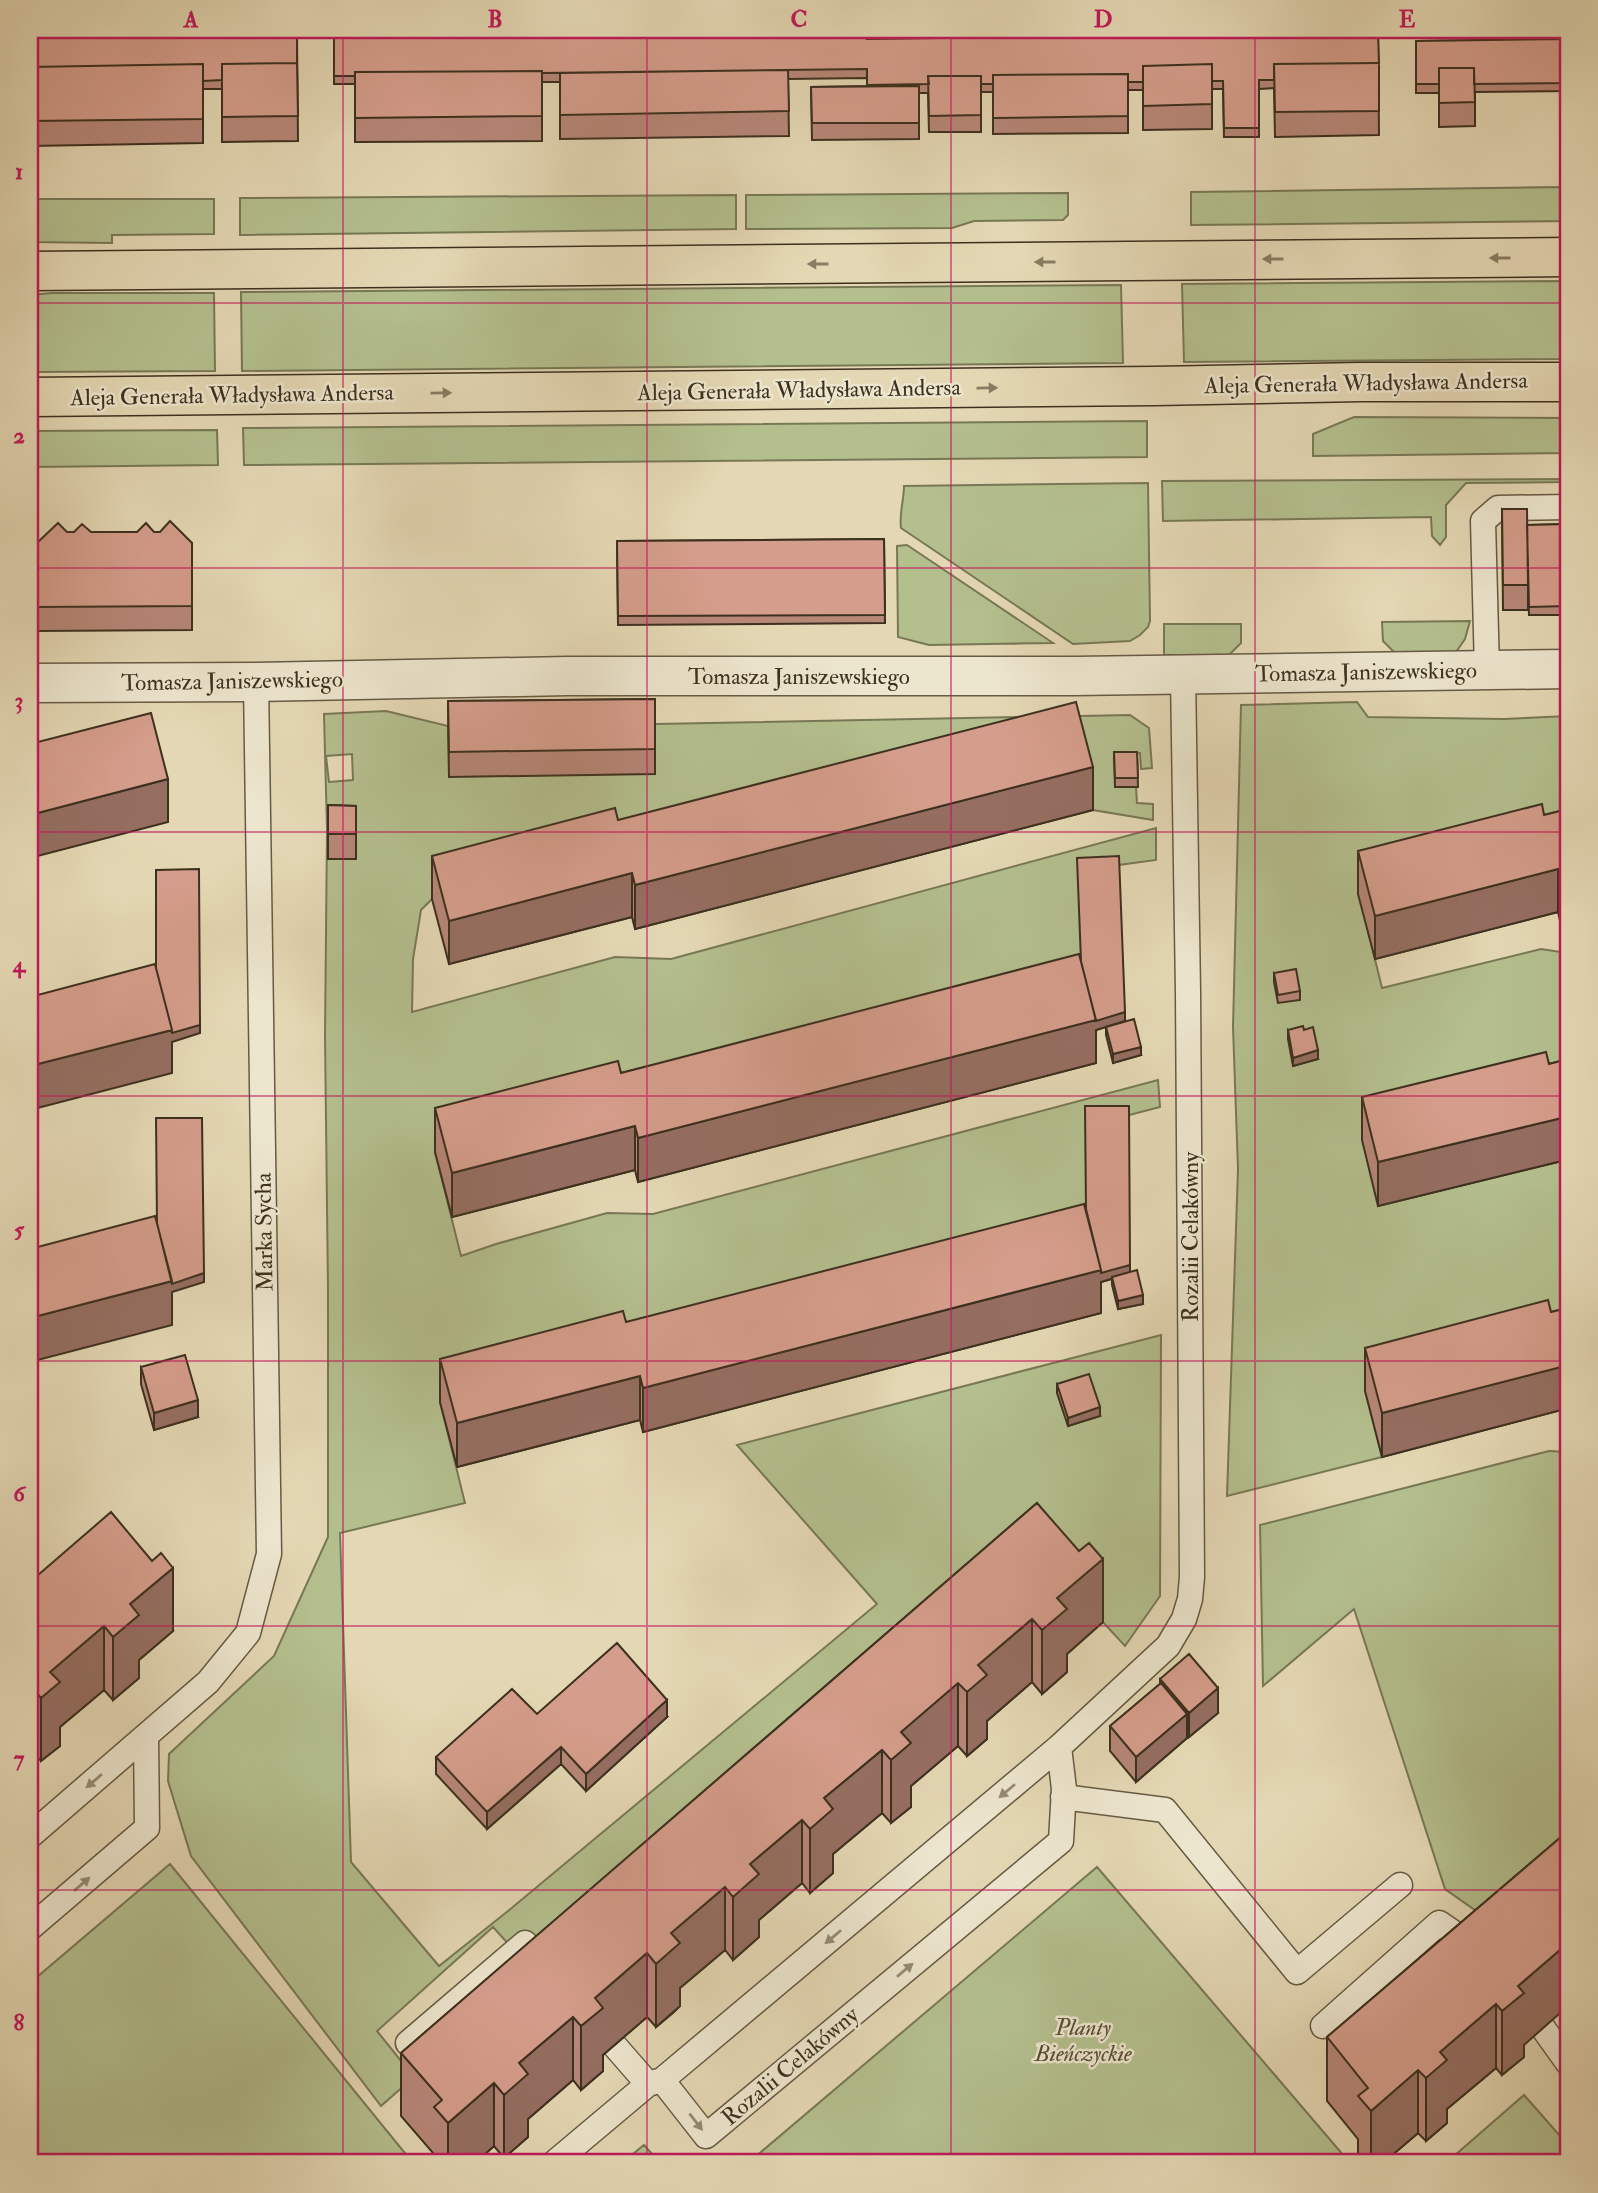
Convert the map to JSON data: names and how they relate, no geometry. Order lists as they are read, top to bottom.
{
  "streets": {
    "main road": ["Aleja Generała Władysława Andersa"],
    "street": ["Tomasza Janiszewskiego"],
    "lane": ["Marka Sycha", "Rozalii Celakówny"]
  },
  "crossings": [
    ["Tomasza Janiszewskiego", "Marka Sycha"],
    ["Tomasza Janiszewskiego", "Rozalii Celakówny"]
  ],
  "parks": ["Planty Bieńczyckie"],
  "grid": {
    "columns": [
      "A",
      "B",
      "C",
      "D",
      "E"
    ],
    "rows": [
      "1",
      "2",
      "3",
      "4",
      "5",
      "6",
      "7",
      "8"
    ]
  }
}
